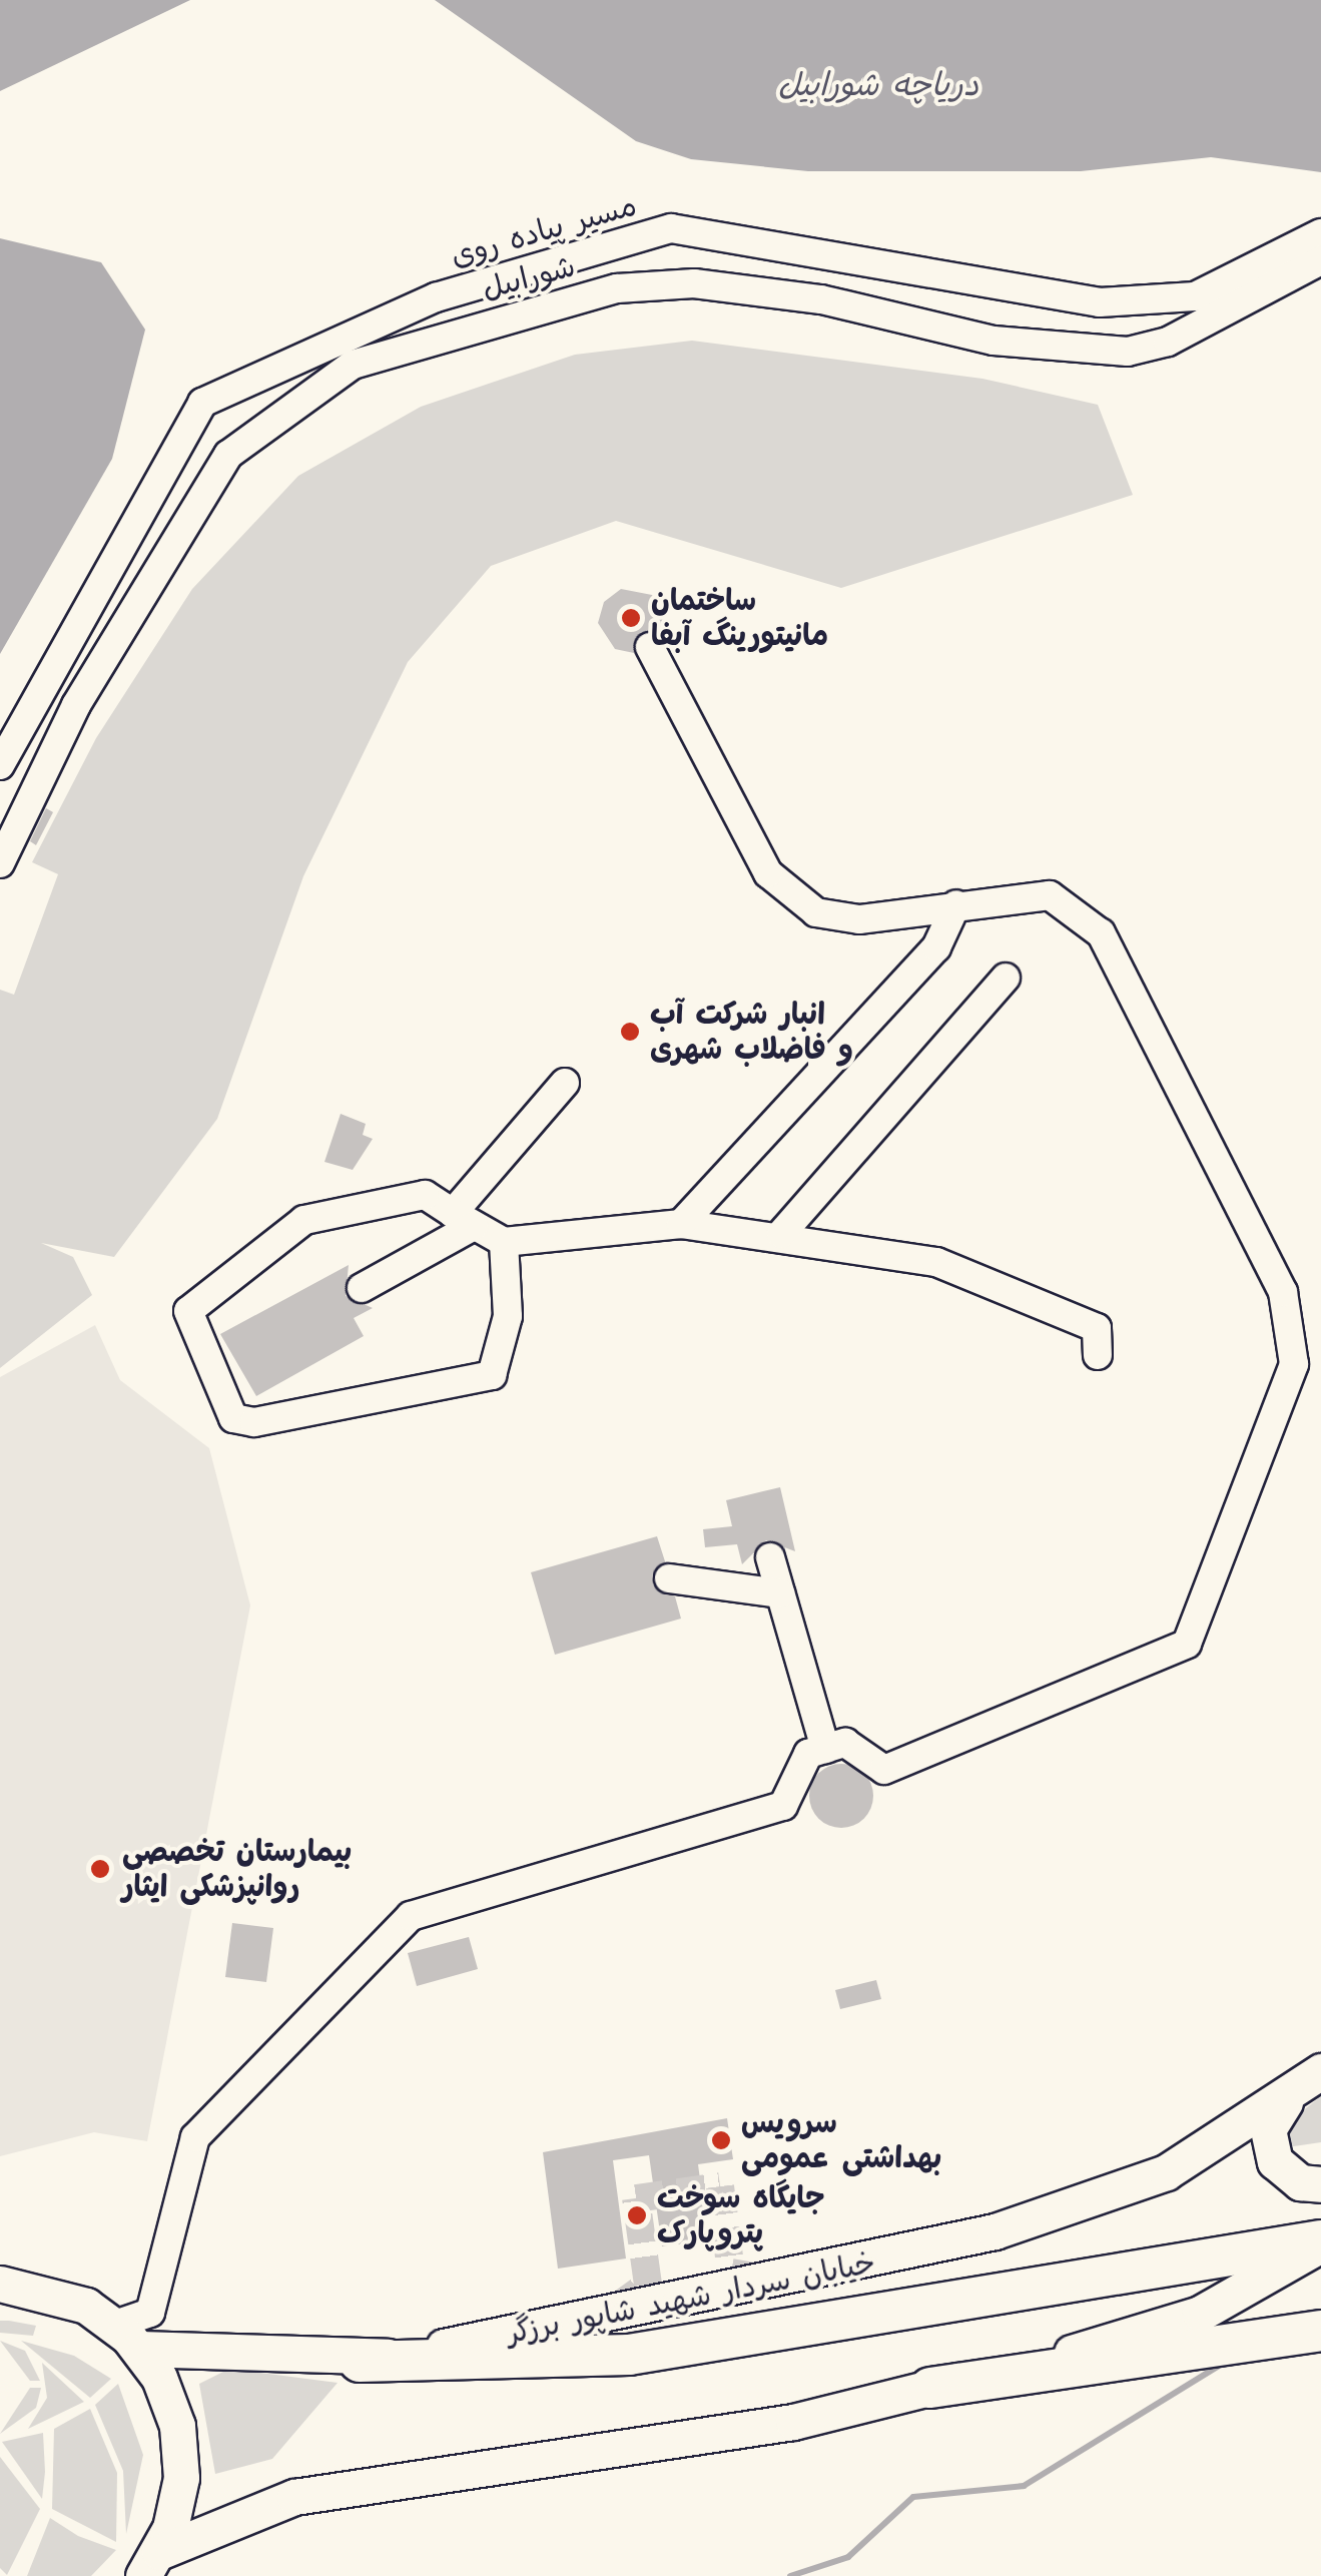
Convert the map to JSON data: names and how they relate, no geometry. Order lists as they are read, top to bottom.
{
  "streets": {
    "main road": ["خیابان سردار شهید شاپور برزگر"],
    "street": ["مسیر پیاده روی", "شورابیل"]
  },
  "water": ["دریاچه شورابیل"],
  "places": [
    "ساختمان مانیتورینگ آبفا",
    "انبار شرکت آب و فاضلاب شهری",
    "بیمارستان تخصصی روانپزشکی ایثار",
    "سرویس بهداشتی عمومی",
    "جایگاه سوخت پتروپارک"
  ]
}
